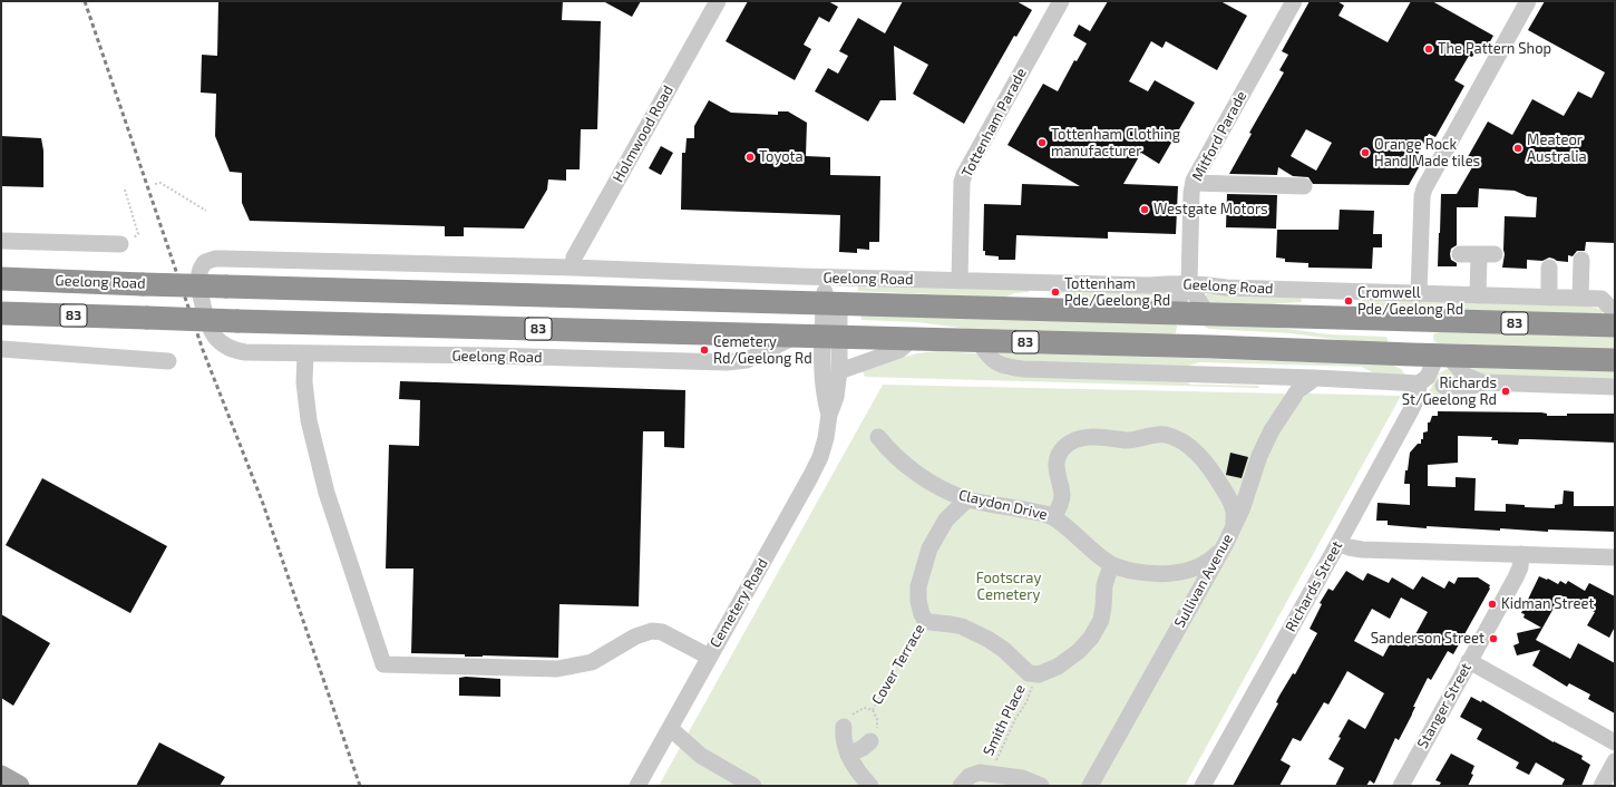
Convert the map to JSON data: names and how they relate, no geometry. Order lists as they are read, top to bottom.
{
  "streets": {
    "highway": ["Geelong Road", "83"],
    "street": [
      "Tottenham Parade",
      "Holmwood Road",
      "Mitford Parade",
      "Claydon Drive",
      "Sullivan Avenue",
      "Richards Street",
      "Cemetery Road",
      "Stanger Street"
    ],
    "path": ["Cover Terrace", "Smith Place"]
  },
  "crossings": [
    ["Tottenham Parade", "Geelong Road"],
    ["Holmwood Road", "Geelong Road"],
    ["Mitford Parade", "Geelong Road"],
    ["Geelong Road", "Richards Street"],
    ["Geelong Road", "Cemetery Road"],
    ["Claydon Drive", "Sullivan Avenue"]
  ],
  "parks": ["Footscray Cemetery"],
  "places": [
    "The Pattern Shop",
    "Tottenham Clothing manufacturer",
    "Meateor Australia",
    "Orange Rock Hand Made tiles",
    "Toyota",
    "Westgate Motors",
    "Tottenham Pde/Geelong Rd",
    "Cromwell Pde/Geelong Rd",
    "Cemetery Rd/Geelong Rd",
    "Richards St/Geelong Rd",
    "Kidman Street",
    "Sanderson Street"
  ]
}
